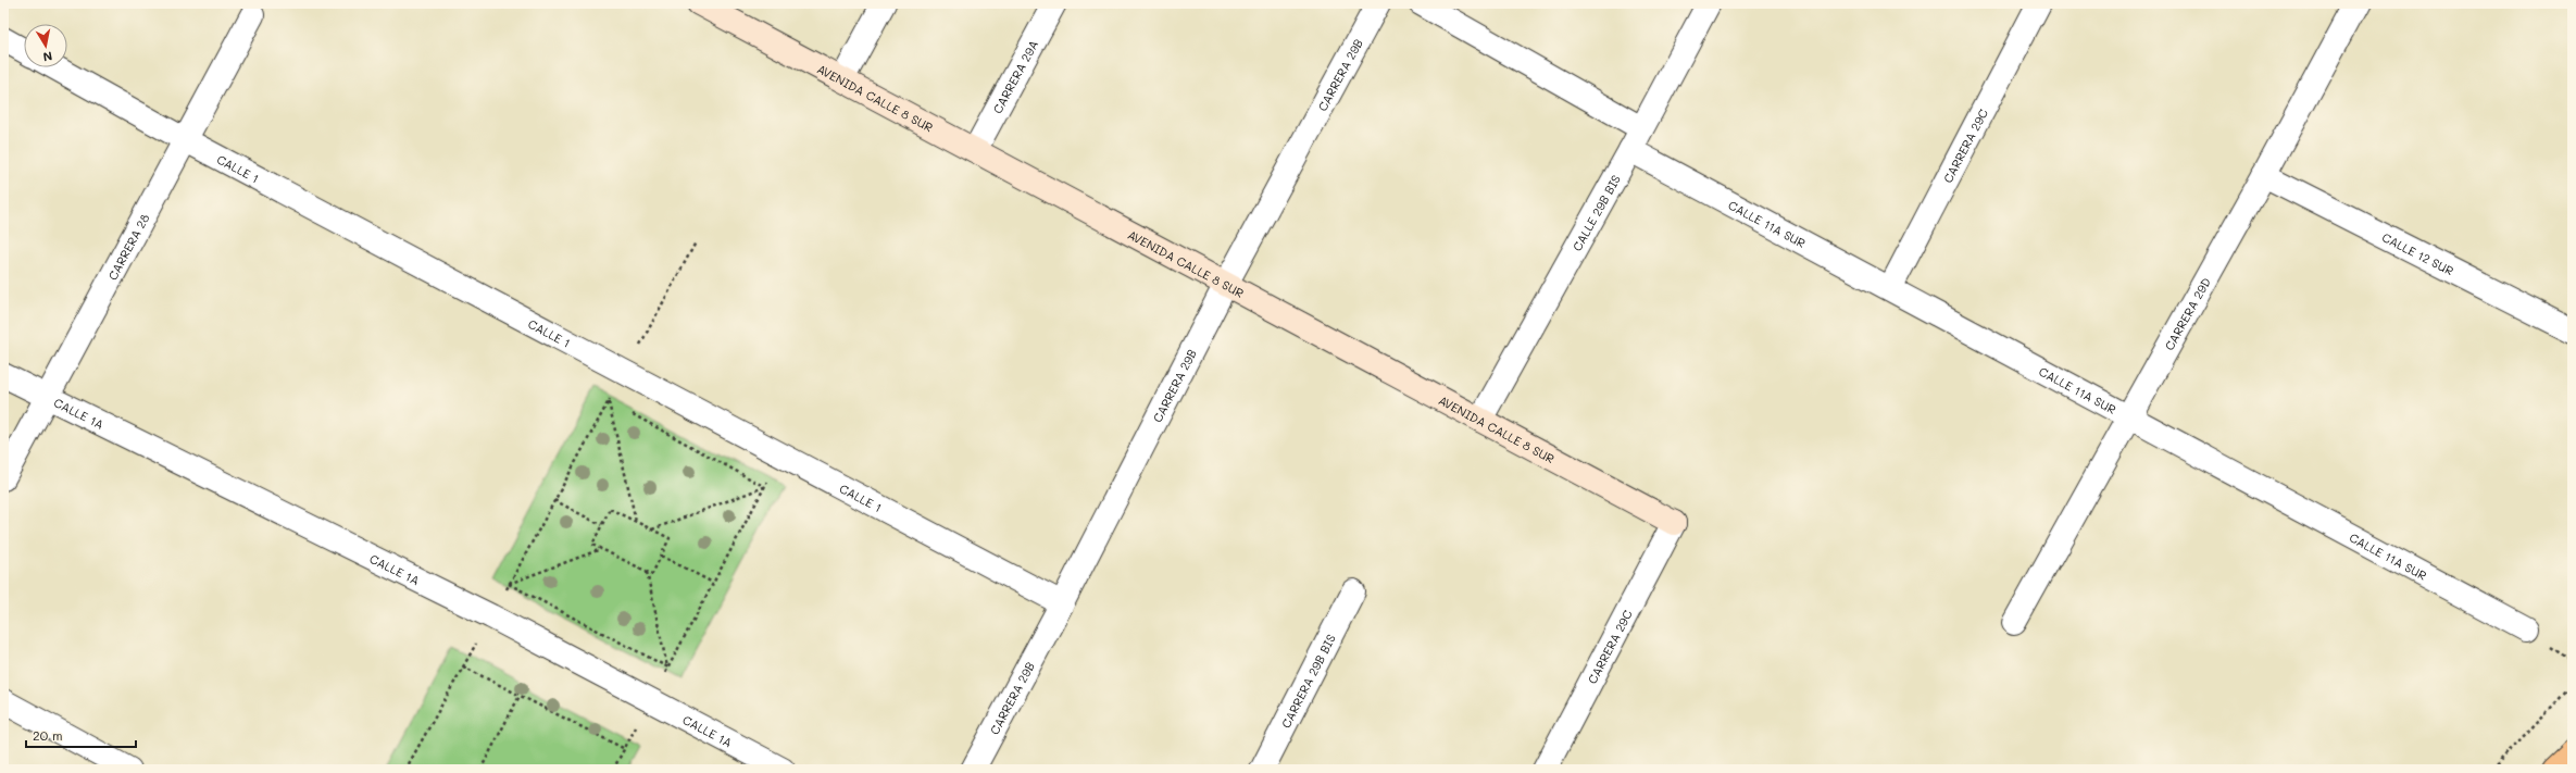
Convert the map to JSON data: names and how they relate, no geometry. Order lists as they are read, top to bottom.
{
  "streets": {
    "main road": ["AVENIDA CALLE 8 SUR"],
    "street": [
      "CARRERA 29B",
      "CARRERA 29A",
      "CARRERA 29C",
      "CALLE 1",
      "CALLE 29B BIS",
      "CALLE 11A SUR",
      "CARRERA 28",
      "CALLE 12 SUR",
      "CARRERA 29D",
      "CALLE 1A",
      "CARRERA 29B BIS"
    ]
  },
  "crossings": [
    ["CARRERA 29B", "AVENIDA CALLE 8 SUR"],
    ["CARRERA 29B", "CALLE 1"],
    ["CARRERA 29A", "AVENIDA CALLE 8 SUR"],
    ["AVENIDA CALLE 8 SUR", "CARRERA 29C"],
    ["AVENIDA CALLE 8 SUR", "CALLE 29B BIS"],
    ["CARRERA 29C", "CALLE 11A SUR"],
    ["CALLE 1", "CARRERA 28"],
    ["CALLE 29B BIS", "CALLE 11A SUR"],
    ["CALLE 11A SUR", "CARRERA 29D"],
    ["CARRERA 28", "CALLE 1A"],
    ["CALLE 12 SUR", "CARRERA 29D"]
  ],
  "scale_bar": "20 m",
  "north": "bottom"
}
